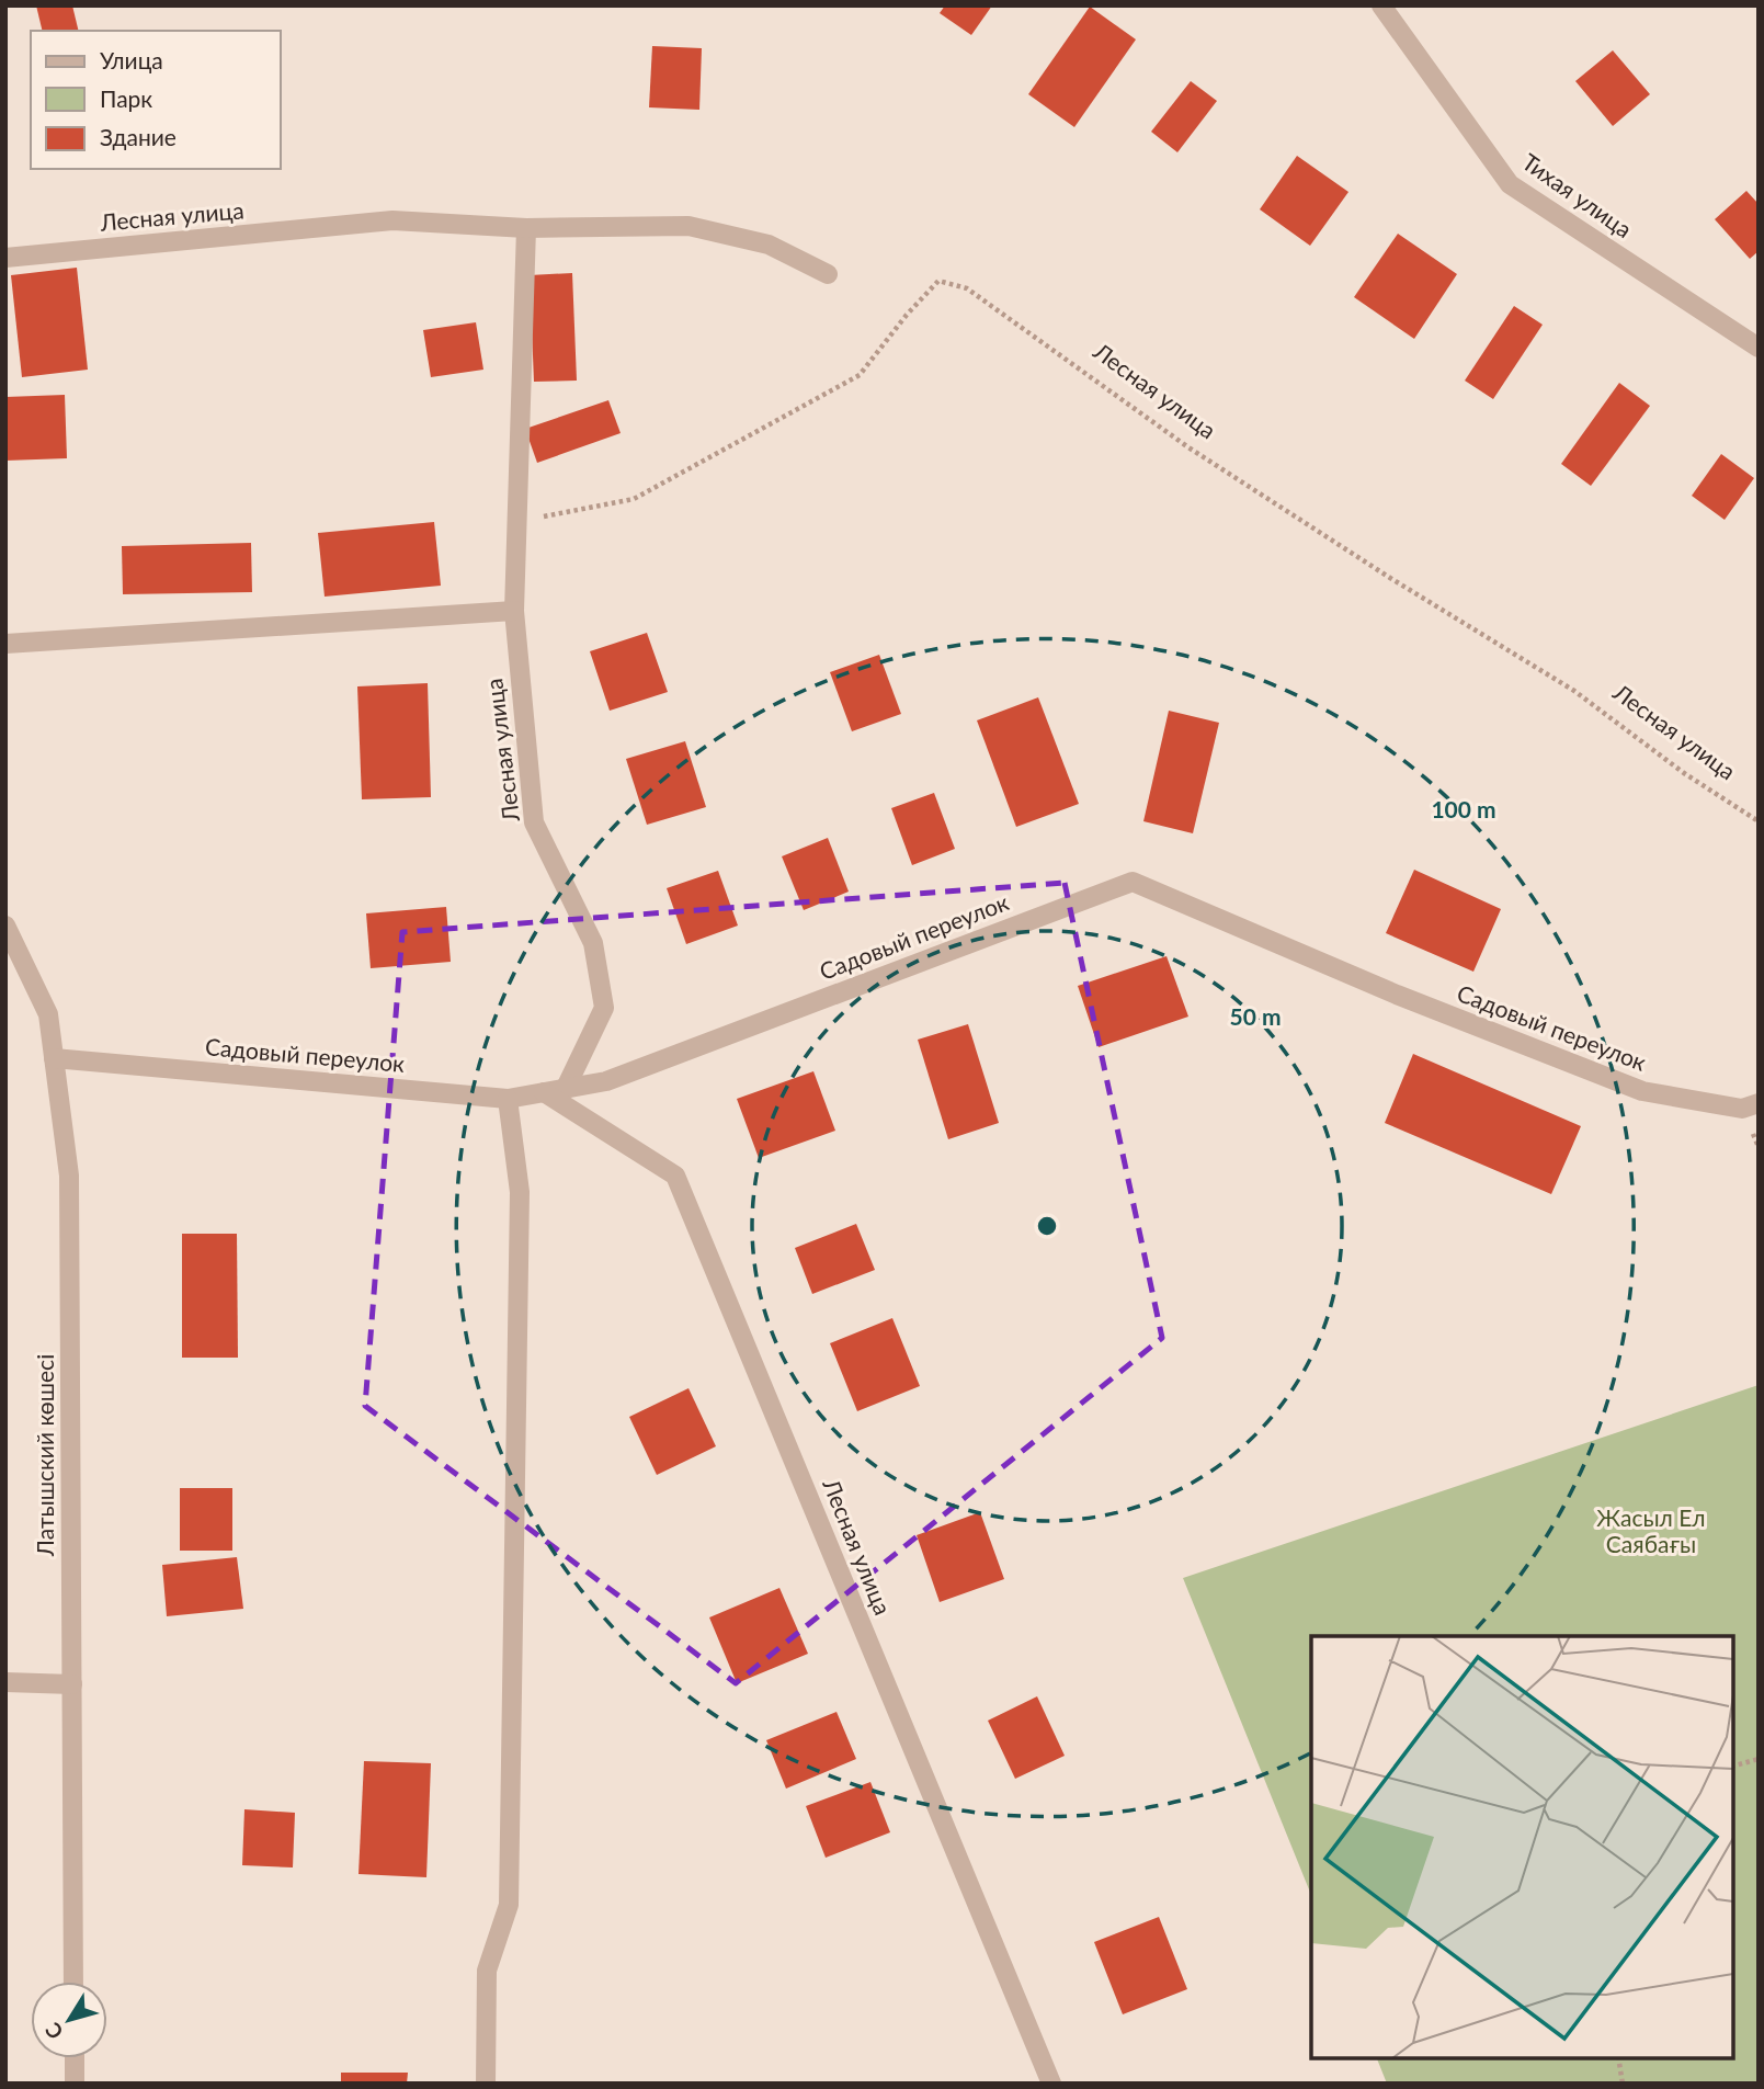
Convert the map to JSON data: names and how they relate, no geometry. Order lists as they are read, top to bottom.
{
  "streets": {
    "street": [
      "Тихая улица",
      "Лесная улица",
      "Садовый переулок",
      "Латышский көшесі"
    ]
  },
  "crossings": [
    ["Лесная улица", "Садовый переулок"],
    ["Садовый переулок", "Латышский көшесі"]
  ],
  "parks": ["Жасыл Ел Саябағы"],
  "legend": ["Улица", "Парк", "Здание"],
  "north": "bottom left",
  "rings": ["100 m", "50 m"]
}
